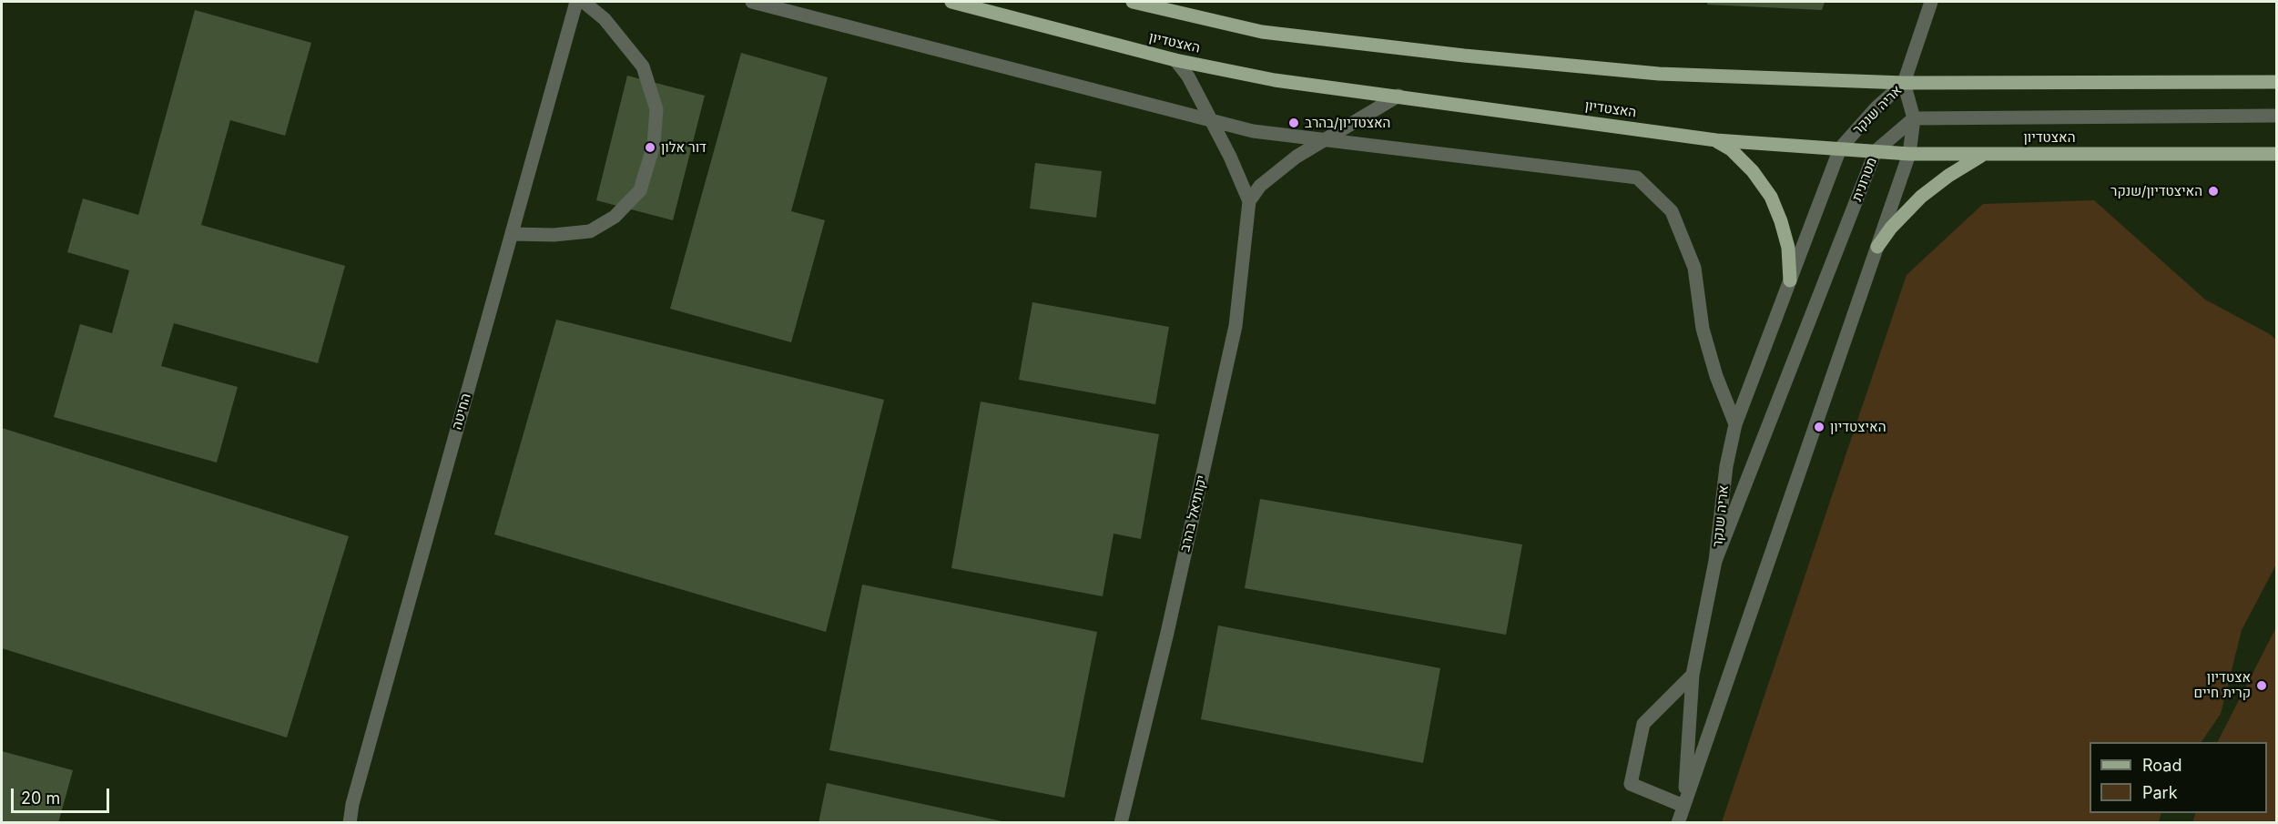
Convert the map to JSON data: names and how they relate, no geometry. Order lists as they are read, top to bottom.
{
  "streets": {
    "main road": ["האצטדיון"],
    "street": [
      "אריה שנקר",
      "מטרונית",
      "החיטה",
      "יקותיאל בהרב"
    ]
  },
  "crossings": [
    ["האצטדיון", "אריה שנקר"],
    ["האצטדיון", "מטרונית"],
    ["אריה שנקר", "מטרונית"]
  ],
  "places": [
    "האצטדיון/בהרב",
    "דור אלון",
    "האיצטדיון/שנקר",
    "האיצטדיון",
    "אצטדיון קרית חיים"
  ],
  "legend": ["Road", "Park"],
  "scale_bar": "20 m"
}
